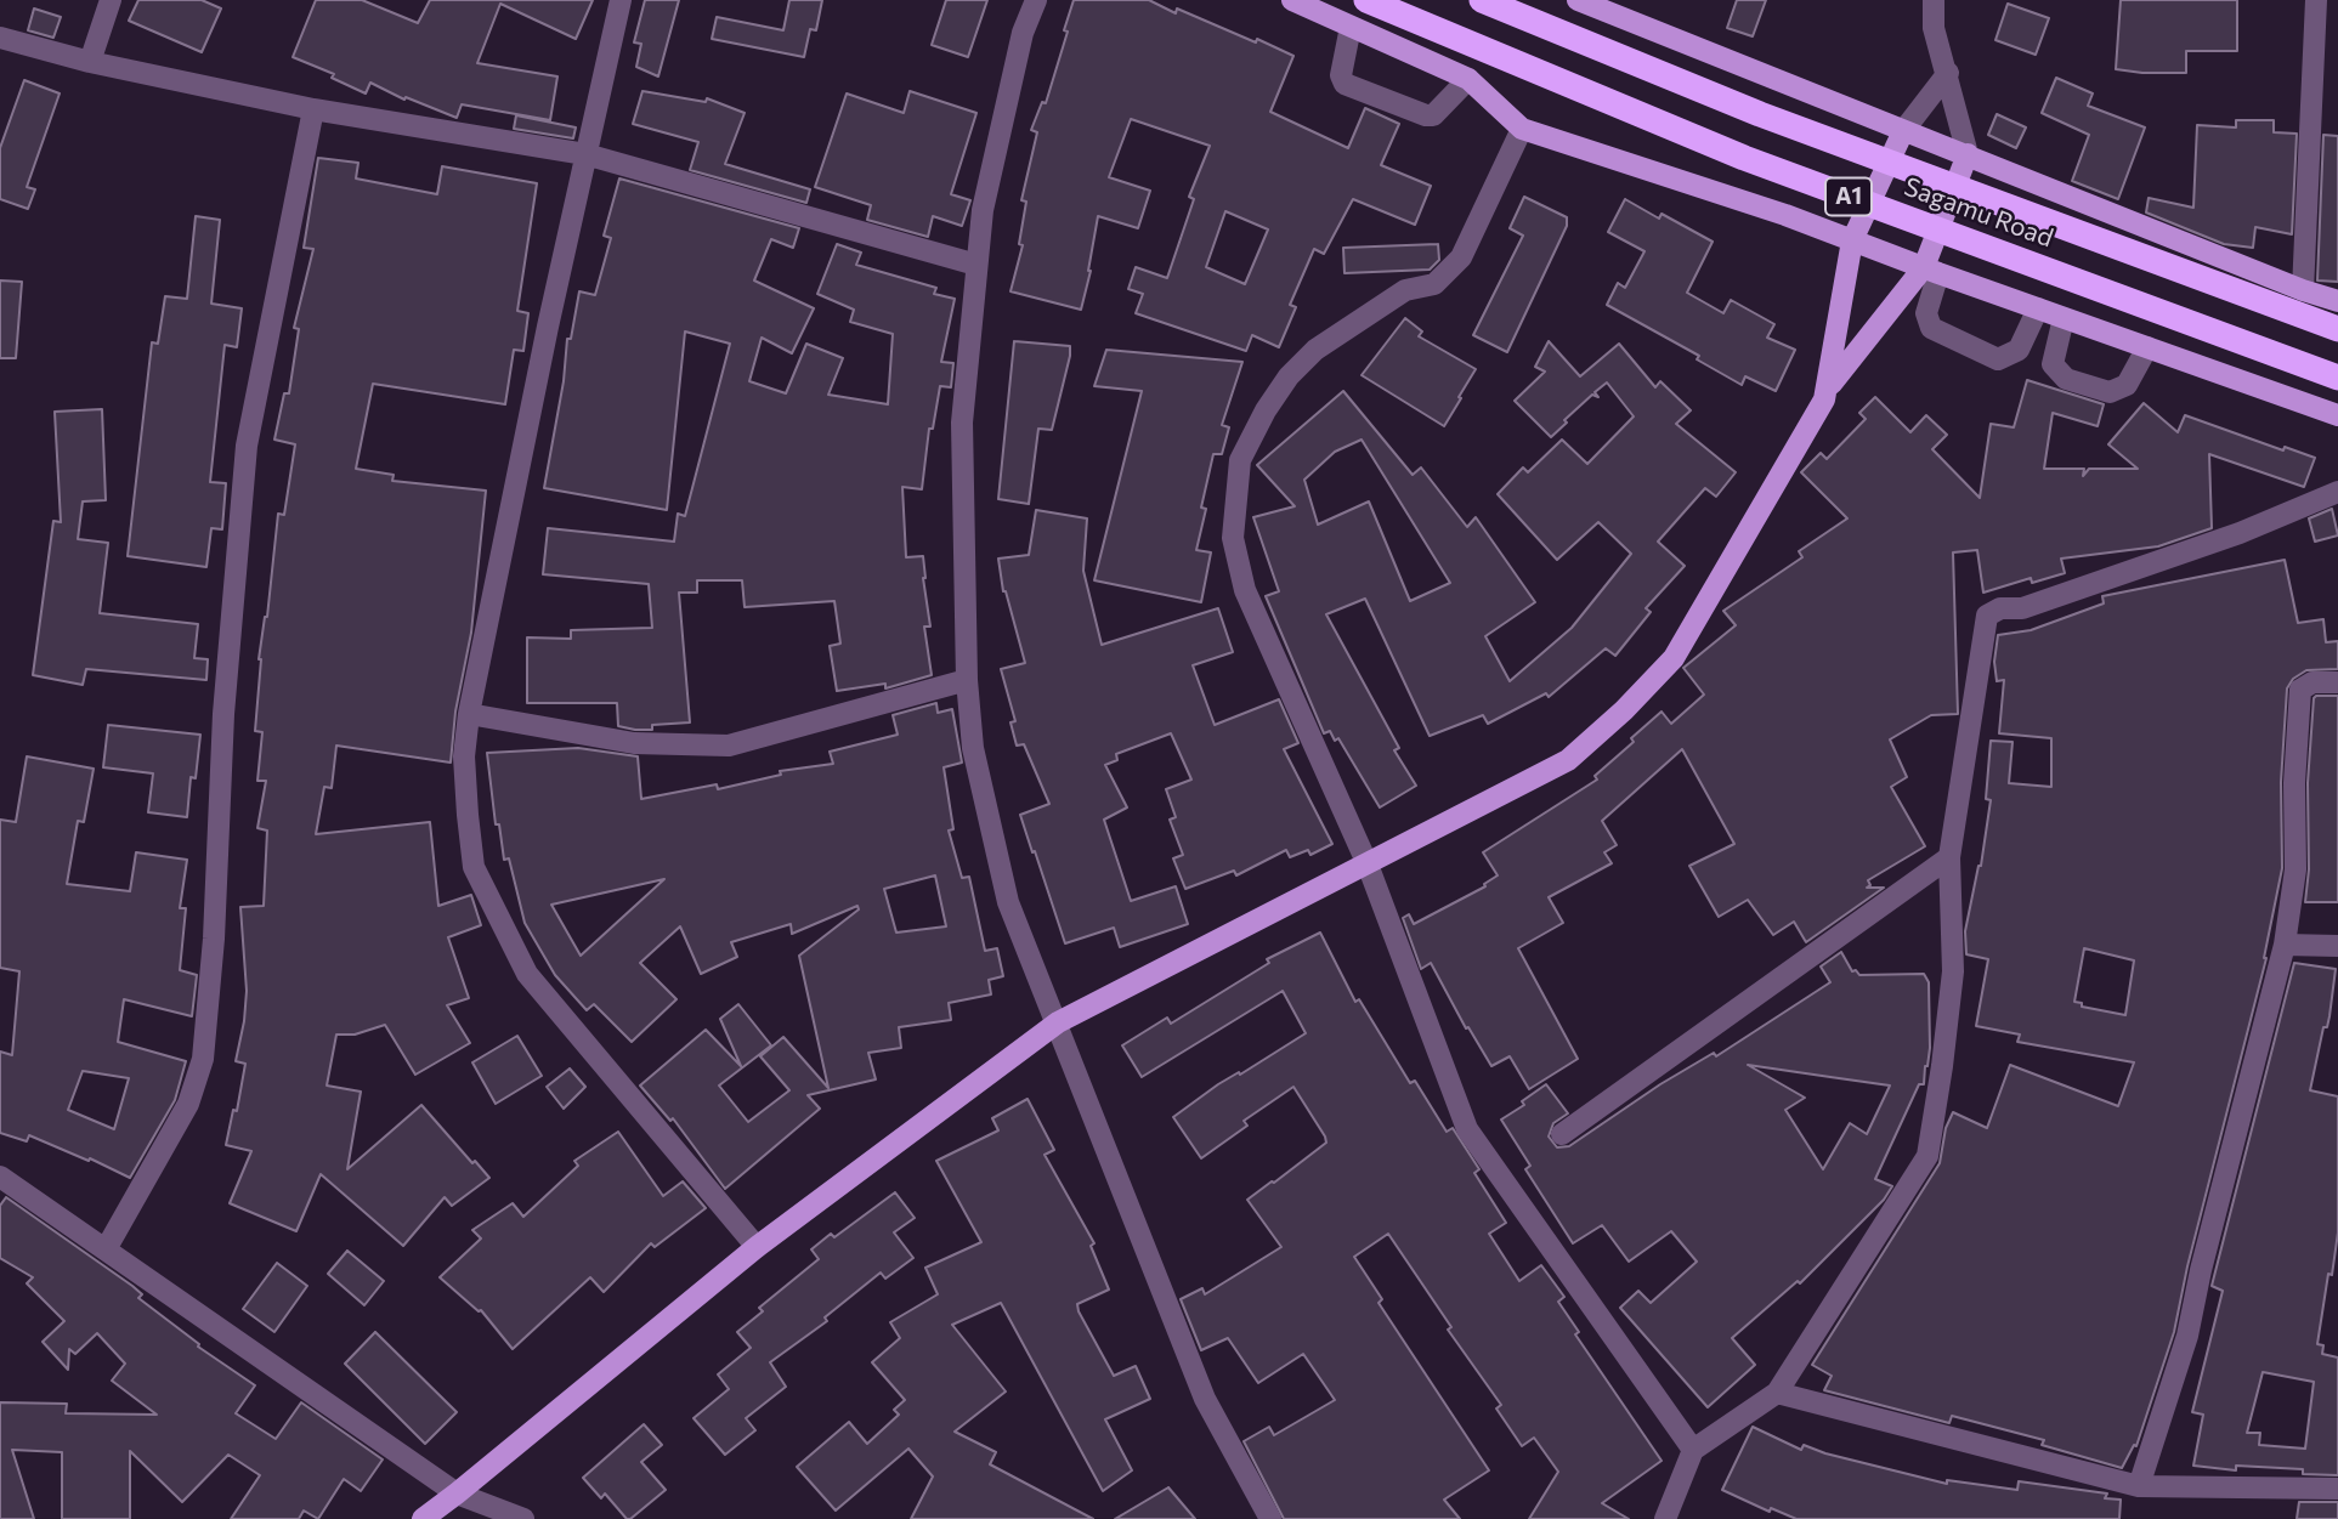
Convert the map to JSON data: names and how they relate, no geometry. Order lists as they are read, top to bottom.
{
  "streets": {
    "highway": ["A1", "Sagamu Road"]
  }
}
